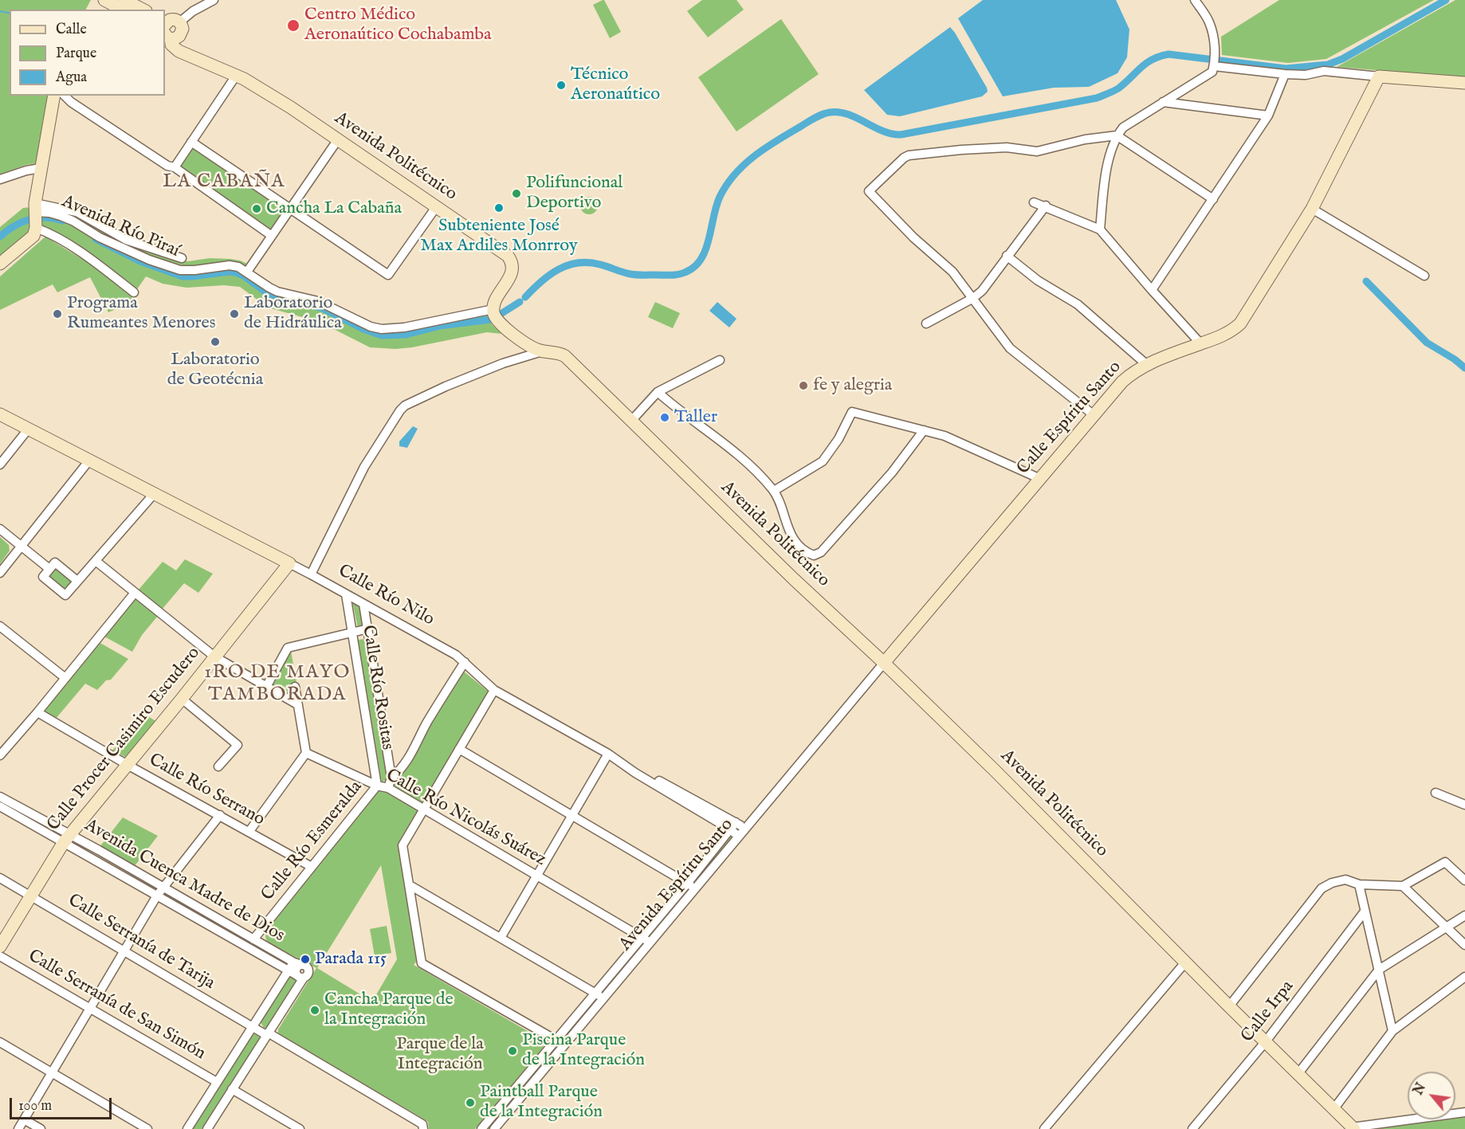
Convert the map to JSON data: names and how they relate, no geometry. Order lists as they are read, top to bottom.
{
  "streets": {
    "main road": [
      "Avenida Politécnico",
      "Calle Espíritu Santo",
      "Calle Río Nilo",
      "Calle Procer Casimiro Escudero"
    ],
    "street": [
      "Avenida Río Piraí",
      "Calle Río Rositas",
      "Calle Río Serrano",
      "Calle Río Nicolás Suárez",
      "Calle Río Esmeralda",
      "Avenida Cuenca Madre de Dios",
      "Avenida Espíritu Santo",
      "Calle Serranía de Tarija",
      "Calle Serranía de San Simón",
      "Calle Irpa"
    ]
  },
  "crossings": [
    ["Avenida Politécnico", "Avenida Río Piraí"],
    ["Avenida Politécnico", "Calle Espíritu Santo"],
    ["Avenida Politécnico", "Avenida Espíritu Santo"],
    ["Avenida Politécnico", "Calle Irpa"],
    ["Calle Espíritu Santo", "Avenida Espíritu Santo"],
    ["Calle Río Nilo", "Calle Río Rositas"],
    ["Calle Río Nilo", "Calle Procer Casimiro Escudero"],
    ["Calle Río Nilo", "Avenida Espíritu Santo"],
    ["Calle Río Rositas", "Calle Río Nicolás Suárez"],
    ["Calle Río Rositas", "Calle Río Esmeralda"],
    ["Calle Procer Casimiro Escudero", "Calle Río Serrano"],
    ["Calle Procer Casimiro Escudero", "Avenida Cuenca Madre de Dios"],
    ["Calle Procer Casimiro Escudero", "Calle Serranía de Tarija"],
    ["Calle Río Serrano", "Calle Río Esmeralda"],
    ["Calle Río Nicolás Suárez", "Calle Río Esmeralda"],
    ["Calle Río Nicolás Suárez", "Avenida Espíritu Santo"],
    ["Calle Río Esmeralda", "Avenida Cuenca Madre de Dios"]
  ],
  "districts": ["LA CABAÑA", "1RO DE MAYO TAMBORADA"],
  "parks": ["Parque de la Integración"],
  "places": [
    "Centro Médico Aeronaútico Cochabamba",
    "Técnico Aeronaútico",
    "Polifuncional Deportivo",
    "Subteniente José Max Ardiles Monrroy",
    "Cancha La Cabaña",
    "Programa Rumeantes Menores",
    "Laboratorio de Hidráulica",
    "Laboratorio de Geotécnia",
    "fe y alegria",
    "Taller",
    "Parada 115",
    "Cancha Parque de la Integración",
    "Piscina Parque de la Integración",
    "Paintball Parque de la Integración"
  ],
  "legend": ["Calle", "Parque", "Agua"],
  "scale_bar": "100 m",
  "north": "top left"
}
